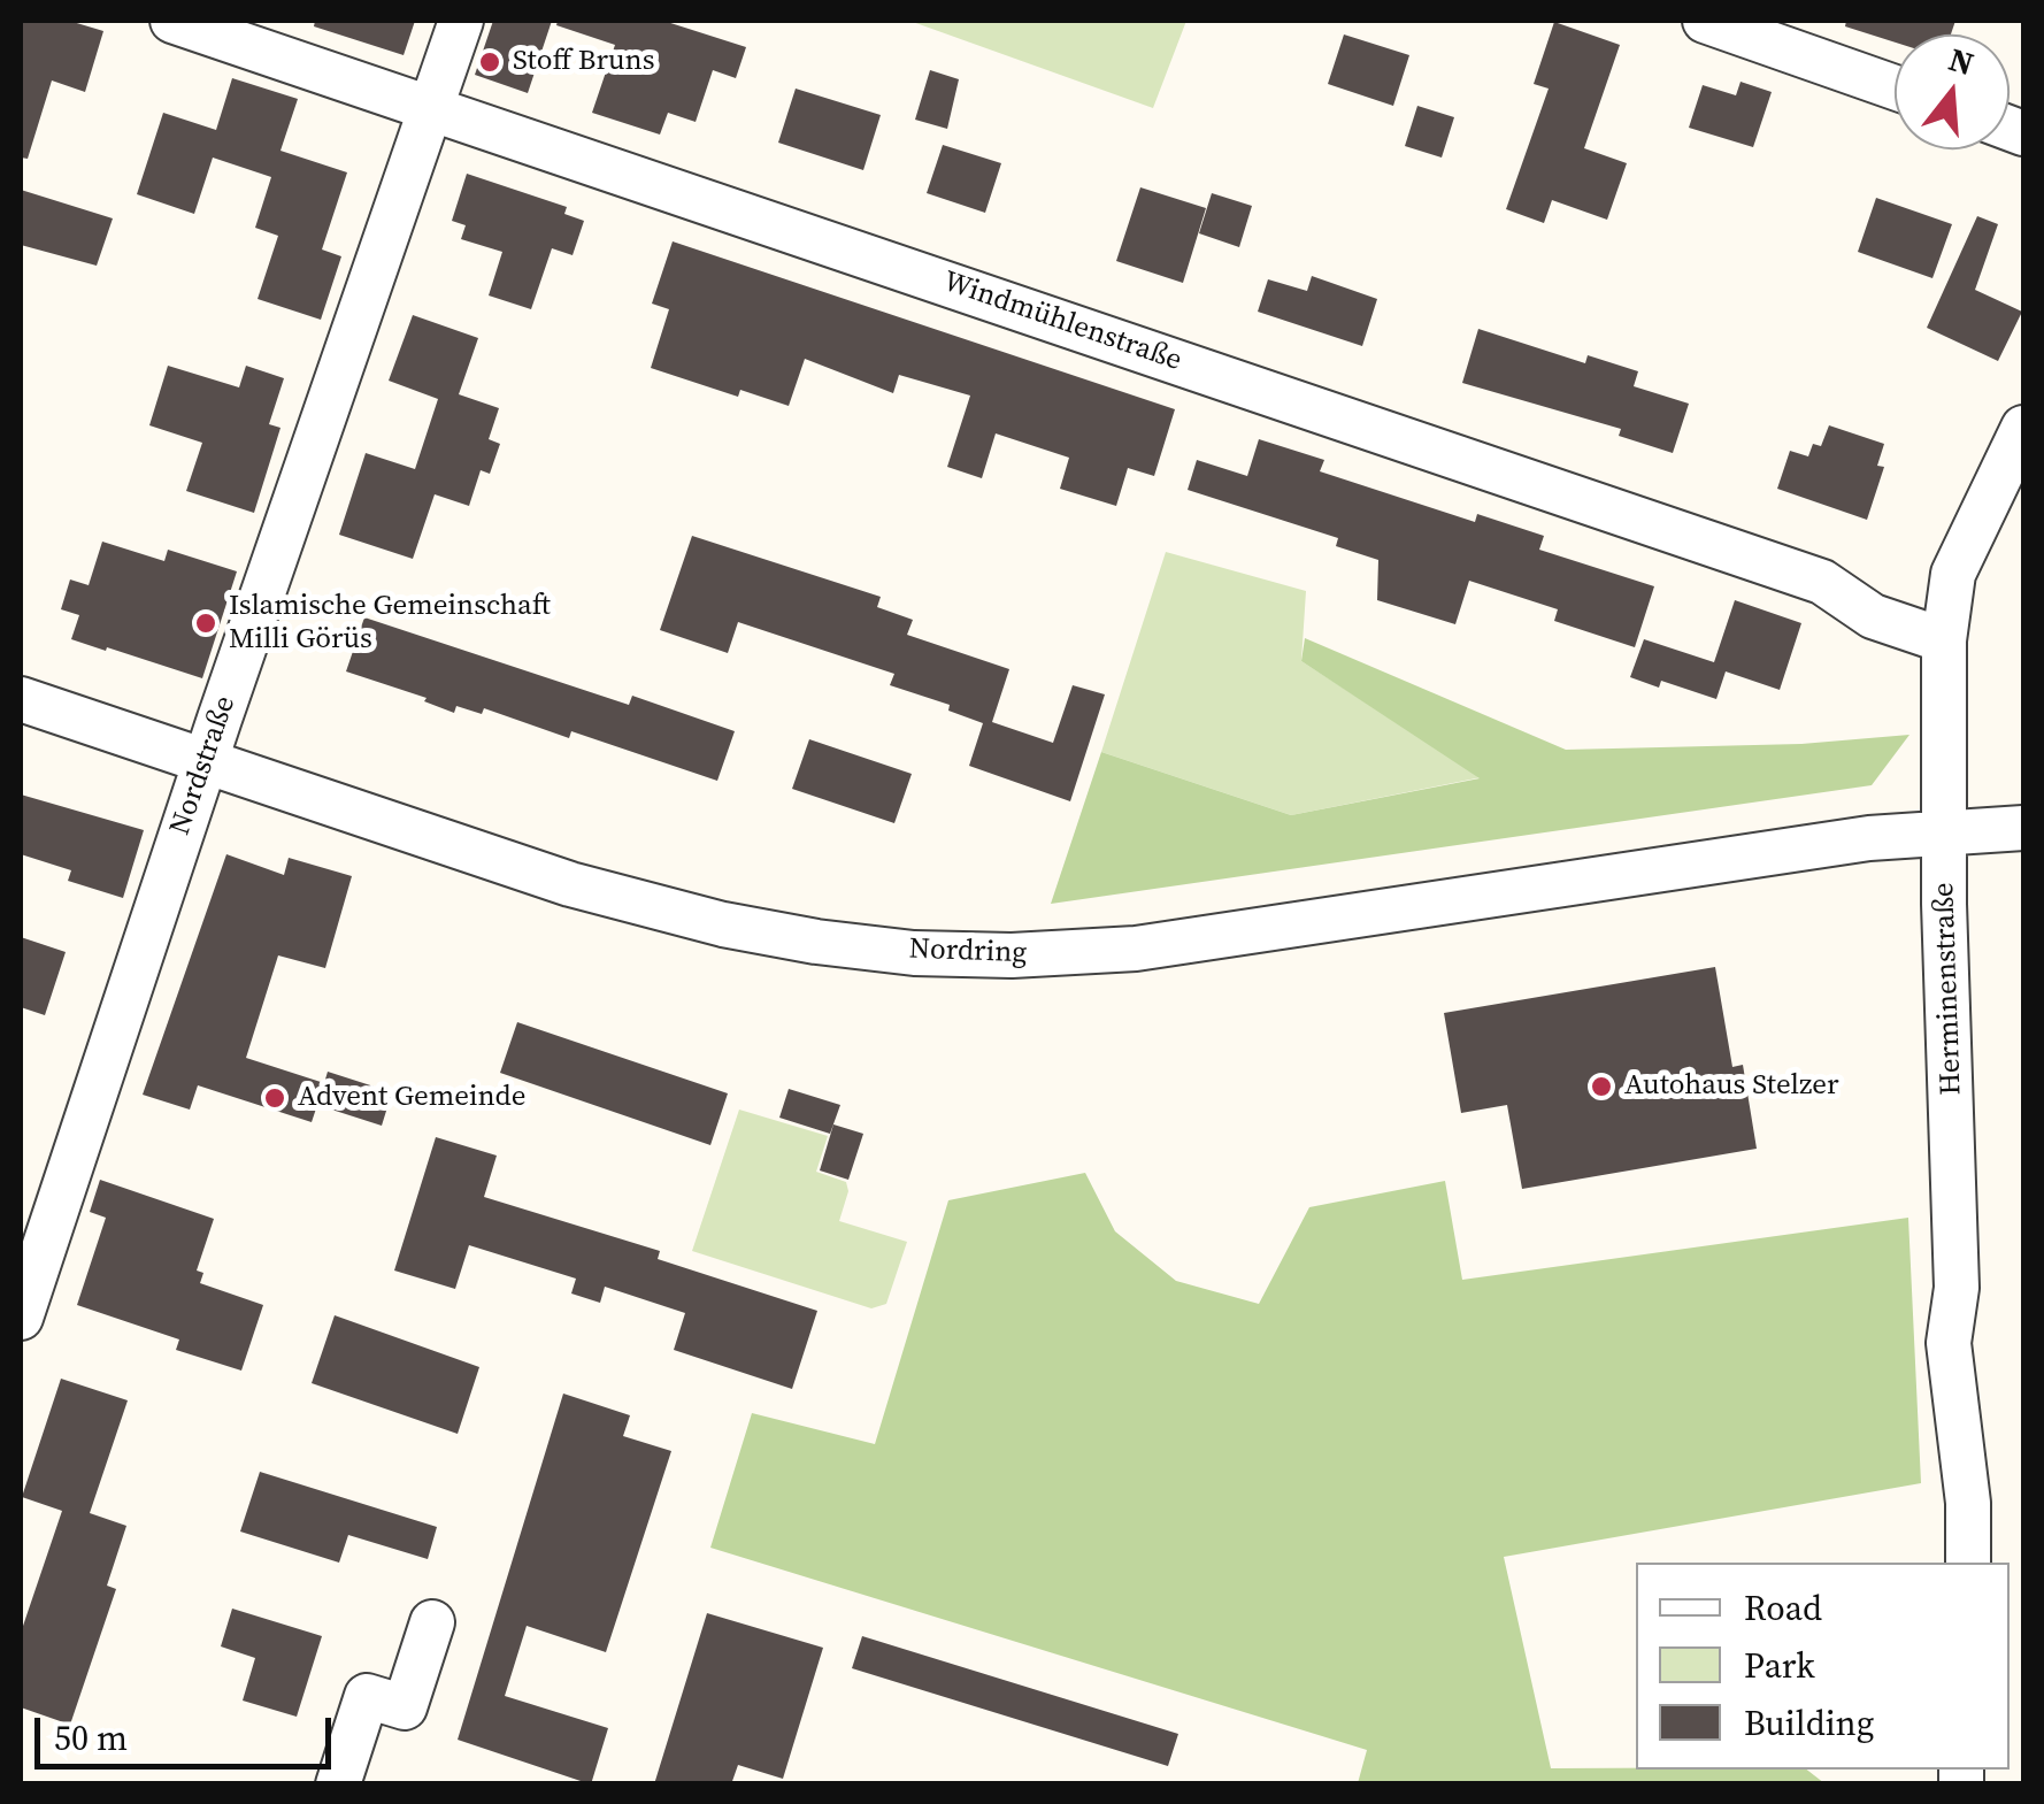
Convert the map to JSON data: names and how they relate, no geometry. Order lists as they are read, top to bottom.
{
  "streets": {
    "street": [
      "Windmühlenstraße",
      "Nordstraße",
      "Nordring",
      "Herminenstraße"
    ]
  },
  "crossings": [
    ["Windmühlenstraße", "Nordstraße"],
    ["Windmühlenstraße", "Herminenstraße"],
    ["Nordstraße", "Nordring"],
    ["Nordring", "Herminenstraße"]
  ],
  "places": [
    "Stoff Bruns",
    "Islamische Gemeinschaft Milli Görüs",
    "Autohaus Stelzer",
    "Advent Gemeinde"
  ],
  "legend": ["Road", "Park", "Building"],
  "scale_bar": "50 m",
  "north": "top"
}
